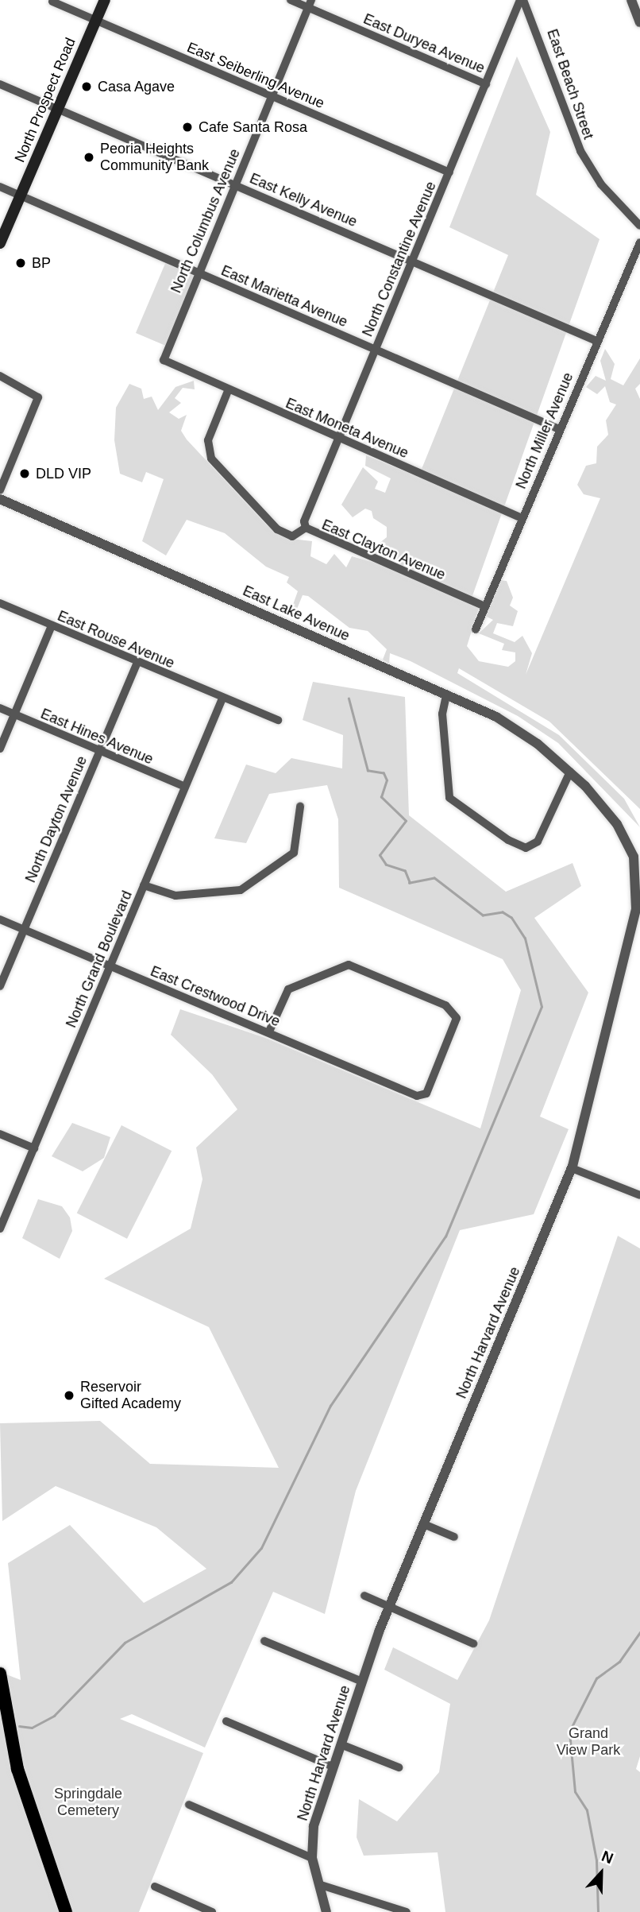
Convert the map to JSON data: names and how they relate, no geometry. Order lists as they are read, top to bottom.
{
  "streets": {
    "main road": ["North Prospect Road"],
    "street": [
      "East Duryea Avenue",
      "East Seiberling Avenue",
      "East Beach Street",
      "East Kelly Avenue",
      "North Columbus Avenue",
      "North Constantine Avenue",
      "East Marietta Avenue",
      "East Moneta Avenue",
      "North Miller Avenue",
      "East Clayton Avenue",
      "East Lake Avenue",
      "East Rouse Avenue",
      "East Hines Avenue",
      "North Dayton Avenue",
      "North Grand Boulevard",
      "East Crestwood Drive",
      "North Harvard Avenue"
    ]
  },
  "crossings": [
    ["East Duryea Avenue", "North Columbus Avenue"],
    ["East Duryea Avenue", "North Constantine Avenue"],
    ["East Seiberling Avenue", "North Prospect Road"],
    ["East Seiberling Avenue", "North Columbus Avenue"],
    ["East Seiberling Avenue", "North Constantine Avenue"],
    ["East Beach Street", "North Constantine Avenue"],
    ["North Prospect Road", "East Kelly Avenue"],
    ["North Prospect Road", "East Marietta Avenue"],
    ["East Kelly Avenue", "North Columbus Avenue"],
    ["East Kelly Avenue", "North Constantine Avenue"],
    ["East Kelly Avenue", "North Miller Avenue"],
    ["North Columbus Avenue", "East Marietta Avenue"],
    ["North Columbus Avenue", "East Moneta Avenue"],
    ["North Constantine Avenue", "East Marietta Avenue"],
    ["North Constantine Avenue", "East Moneta Avenue"],
    ["North Constantine Avenue", "East Clayton Avenue"],
    ["East Marietta Avenue", "North Miller Avenue"],
    ["East Moneta Avenue", "North Miller Avenue"],
    ["East Moneta Avenue", "East Clayton Avenue"],
    ["North Miller Avenue", "East Clayton Avenue"],
    ["East Lake Avenue", "North Harvard Avenue"],
    ["East Rouse Avenue", "North Dayton Avenue"],
    ["East Rouse Avenue", "North Grand Boulevard"],
    ["East Hines Avenue", "North Dayton Avenue"],
    ["East Hines Avenue", "North Grand Boulevard"],
    ["North Dayton Avenue", "East Crestwood Drive"],
    ["North Grand Boulevard", "East Crestwood Drive"]
  ],
  "parks": ["Grand View Park", "Springdale Cemetery"],
  "places": [
    "Casa Agave",
    "Cafe Santa Rosa",
    "Peoria Heights Community Bank",
    "BP",
    "DLD VIP",
    "Reservoir Gifted Academy"
  ],
  "north": "top"
}
